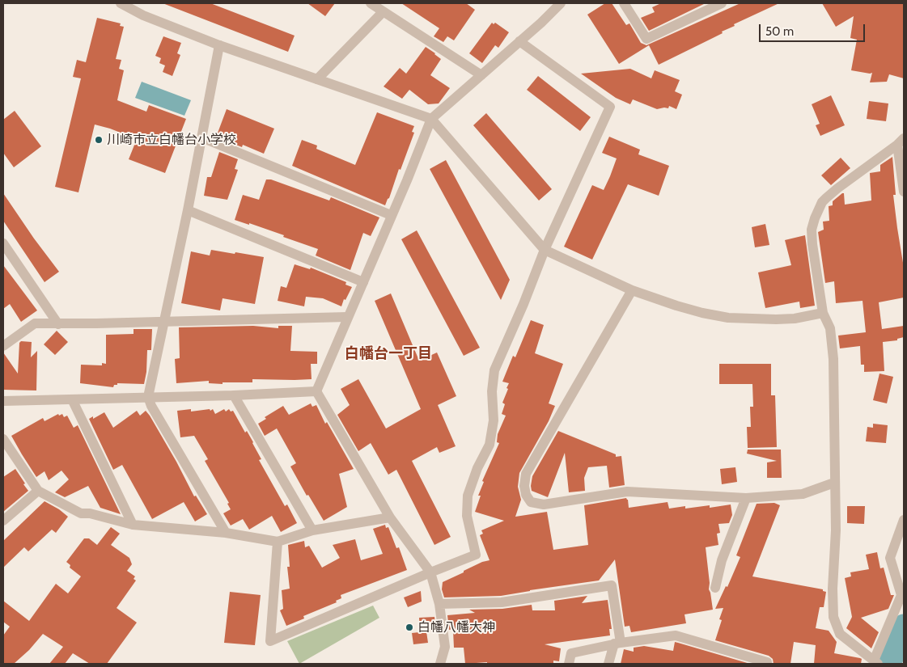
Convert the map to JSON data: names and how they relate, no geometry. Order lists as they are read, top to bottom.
{
  "districts": ["白幡台一丁目"],
  "places": ["川崎市立白幡台小学校", "白幡八幡大神"],
  "scale_bar": "50 m"
}
